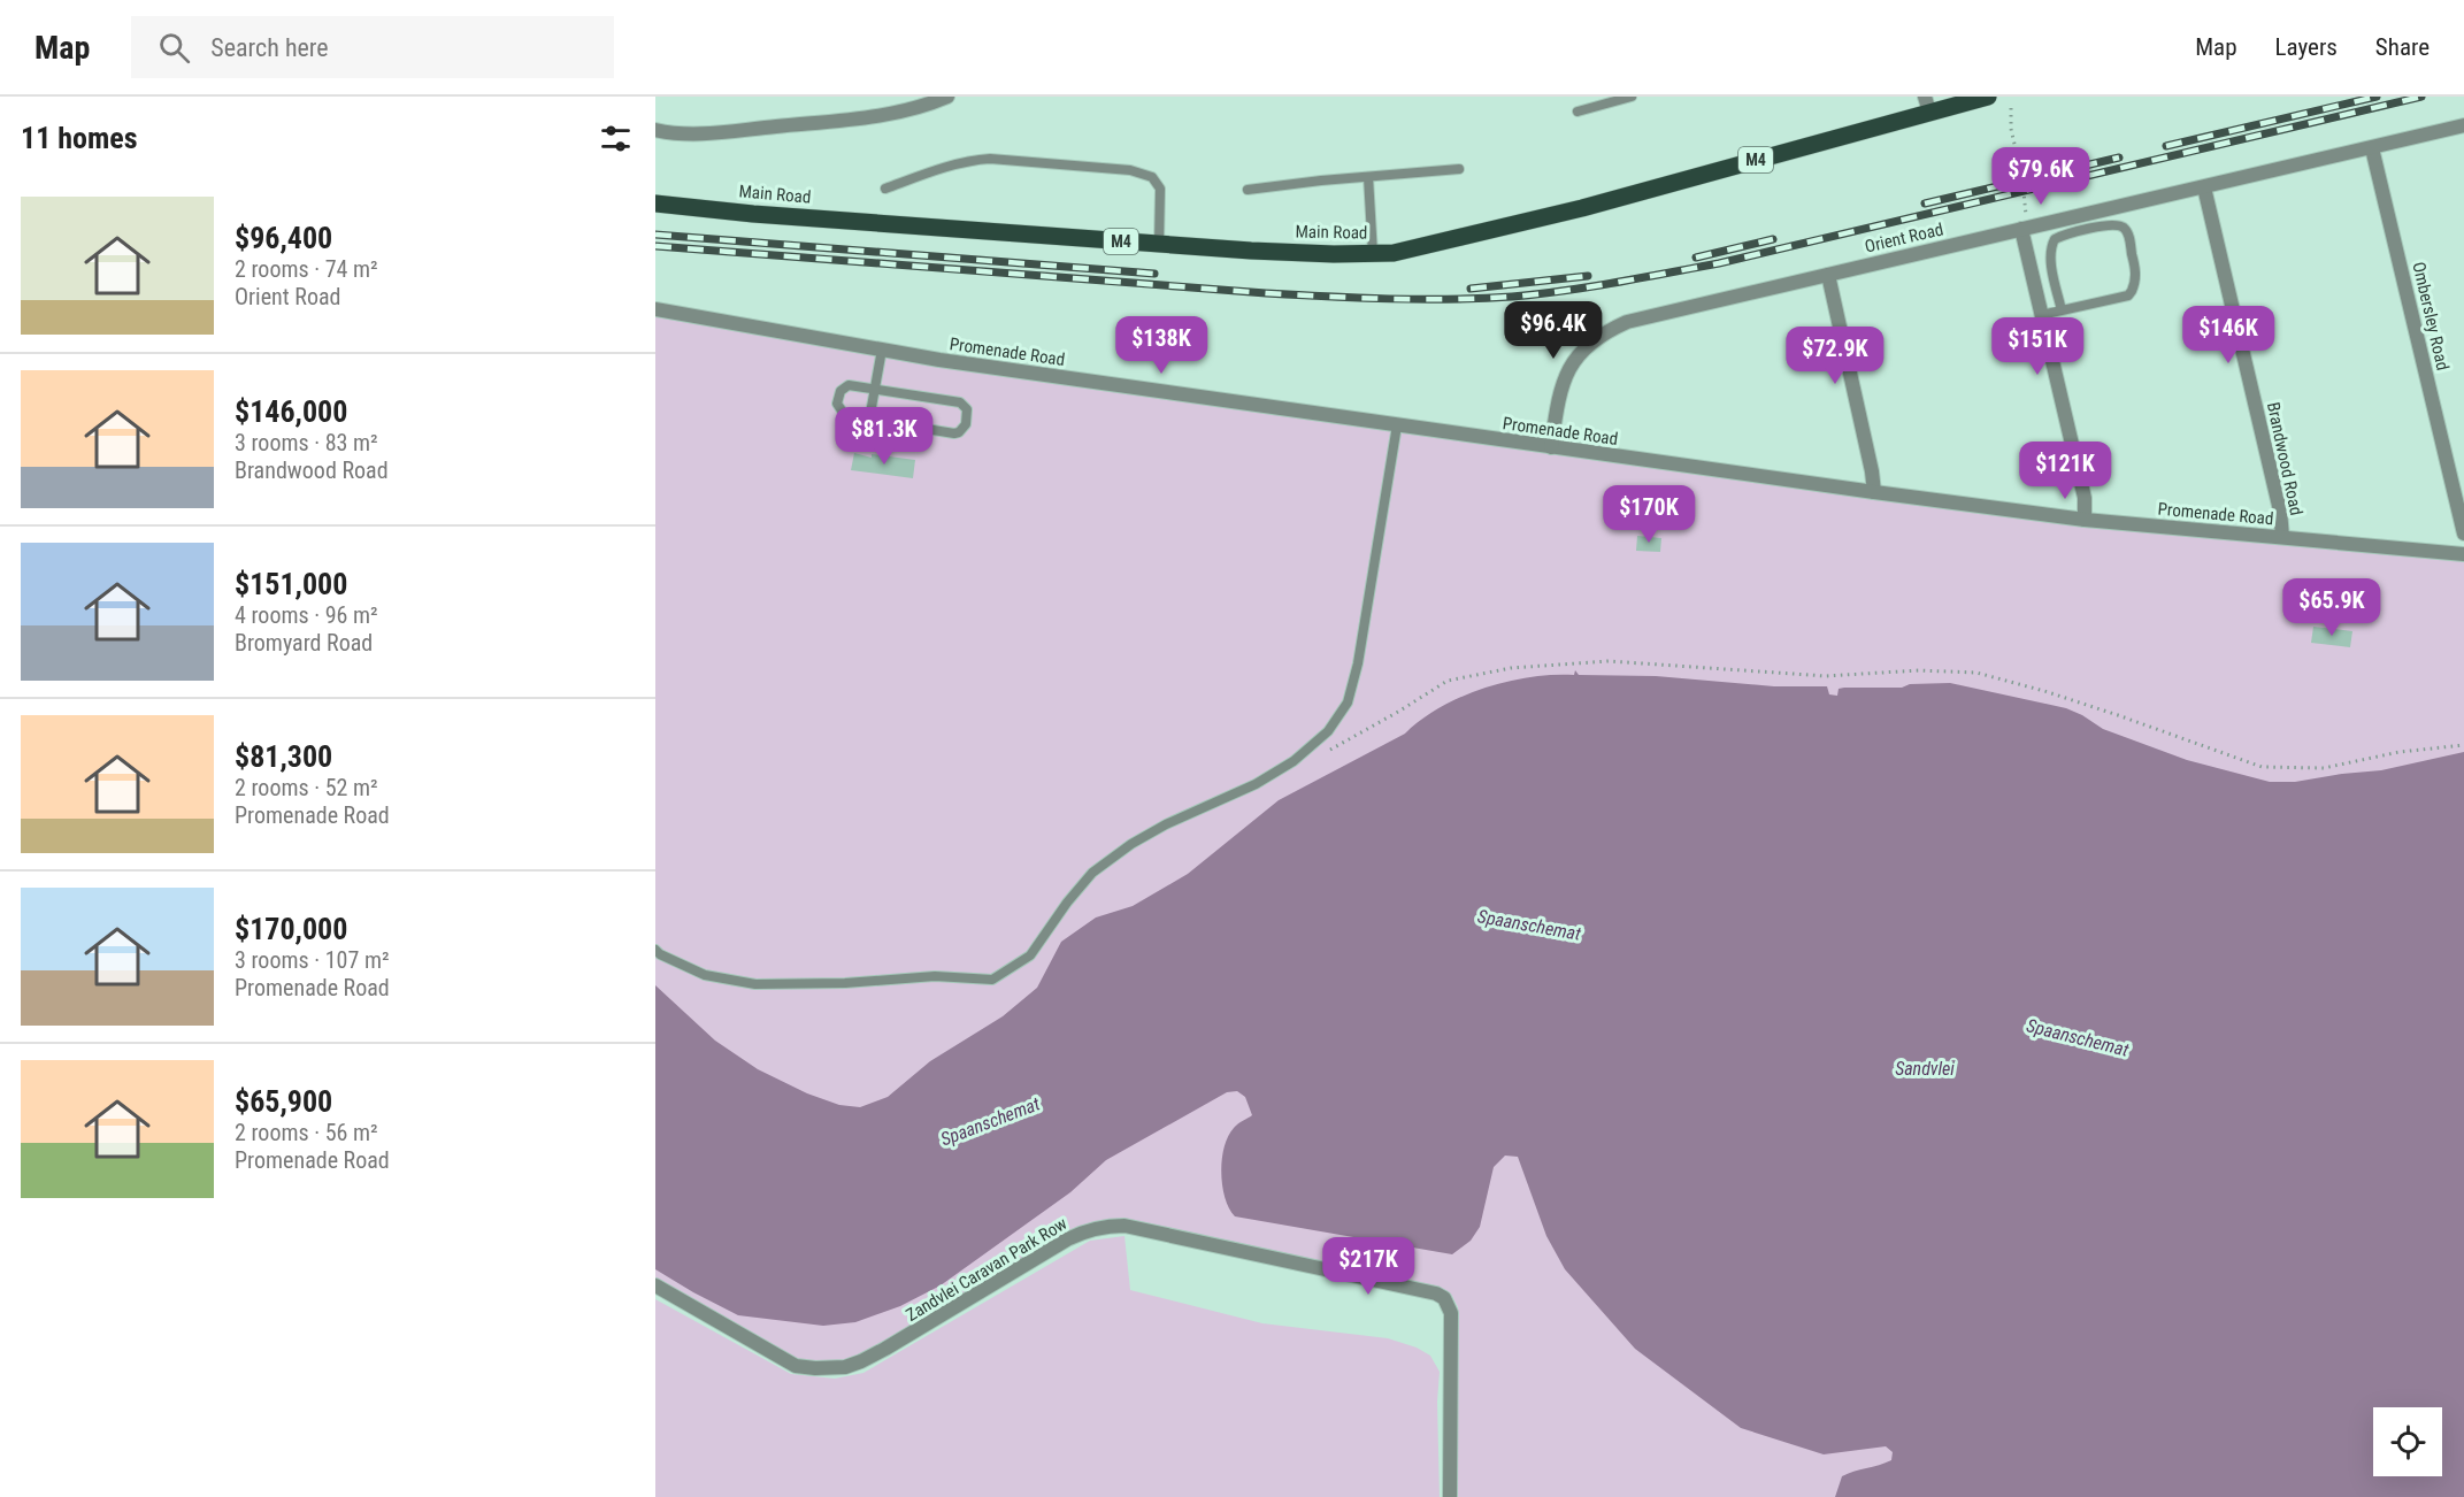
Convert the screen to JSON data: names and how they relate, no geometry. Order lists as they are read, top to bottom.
{
  "streets": {
    "main road": ["M4", "Main Road"],
    "street": [
      "Orient Road",
      "Ombersley Road",
      "Promenade Road",
      "Brandwood Road",
      "Zandvlei Caravan Park Row"
    ]
  },
  "crossings": [
    ["Orient Road", "Ombersley Road"],
    ["Orient Road", "Promenade Road"],
    ["Orient Road", "Brandwood Road"],
    ["Promenade Road", "Brandwood Road"]
  ],
  "water": ["Spaanschemat", "Sandvlei"],
  "page": {
    "header": "Map",
    "search": "Search here",
    "nav": ["Map", "Layers", "Share"],
    "heading": "11 homes",
    "price": [
      "$79.6K",
      "$96.4K",
      "$146K",
      "$138K",
      "$151K",
      "$72.9K",
      "$81.3K",
      "$121K",
      "$170K",
      "$65.9K",
      "$217K"
    ],
    "list": [
      {
        "name": "$96,400",
        "note": "2 rooms · 74 m² · Orient Road"
      },
      {
        "name": "$146,000",
        "note": "3 rooms · 83 m² · Brandwood Road"
      },
      {
        "name": "$151,000",
        "note": "4 rooms · 96 m² · Bromyard Road"
      },
      {
        "name": "$81,300",
        "note": "2 rooms · 52 m² · Promenade Road"
      },
      {
        "name": "$170,000",
        "note": "3 rooms · 107 m² · Promenade Road"
      },
      {
        "name": "$65,900",
        "note": "2 rooms · 56 m² · Promenade Road"
      }
    ]
  }
}
